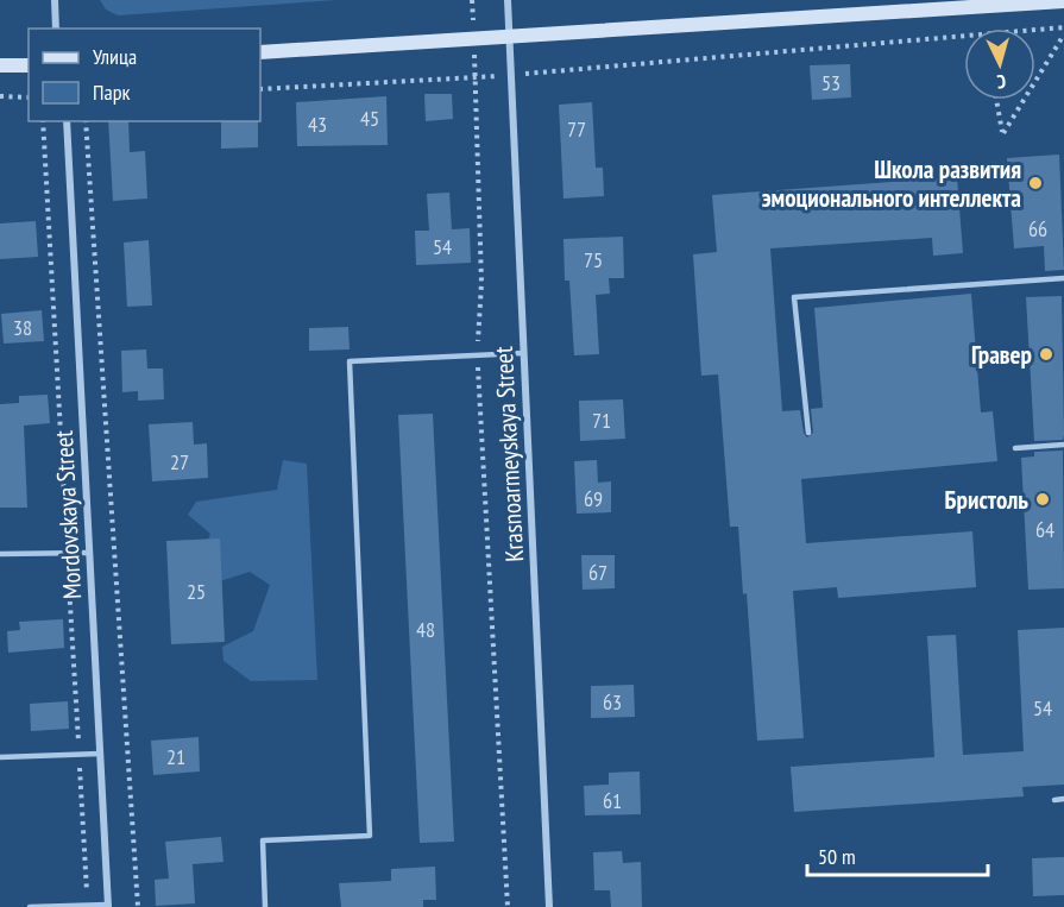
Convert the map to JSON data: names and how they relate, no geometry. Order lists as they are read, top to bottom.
{
  "streets": {
    "street": ["Krasnoarmeyskaya Street", "Mordovskaya Street"]
  },
  "places": ["Школа развития эмоционального интеллекта", "Гравер", "Бристоль"],
  "house_numbers": [
    "53",
    "45",
    "43",
    "77",
    "66",
    "54",
    "75",
    "38",
    "71",
    "27",
    "69",
    "64",
    "67",
    "25",
    "48",
    "63",
    "54",
    "21",
    "61"
  ],
  "legend": ["Улица", "Парк"],
  "scale_bar": "50 m",
  "north": "bottom"
}
